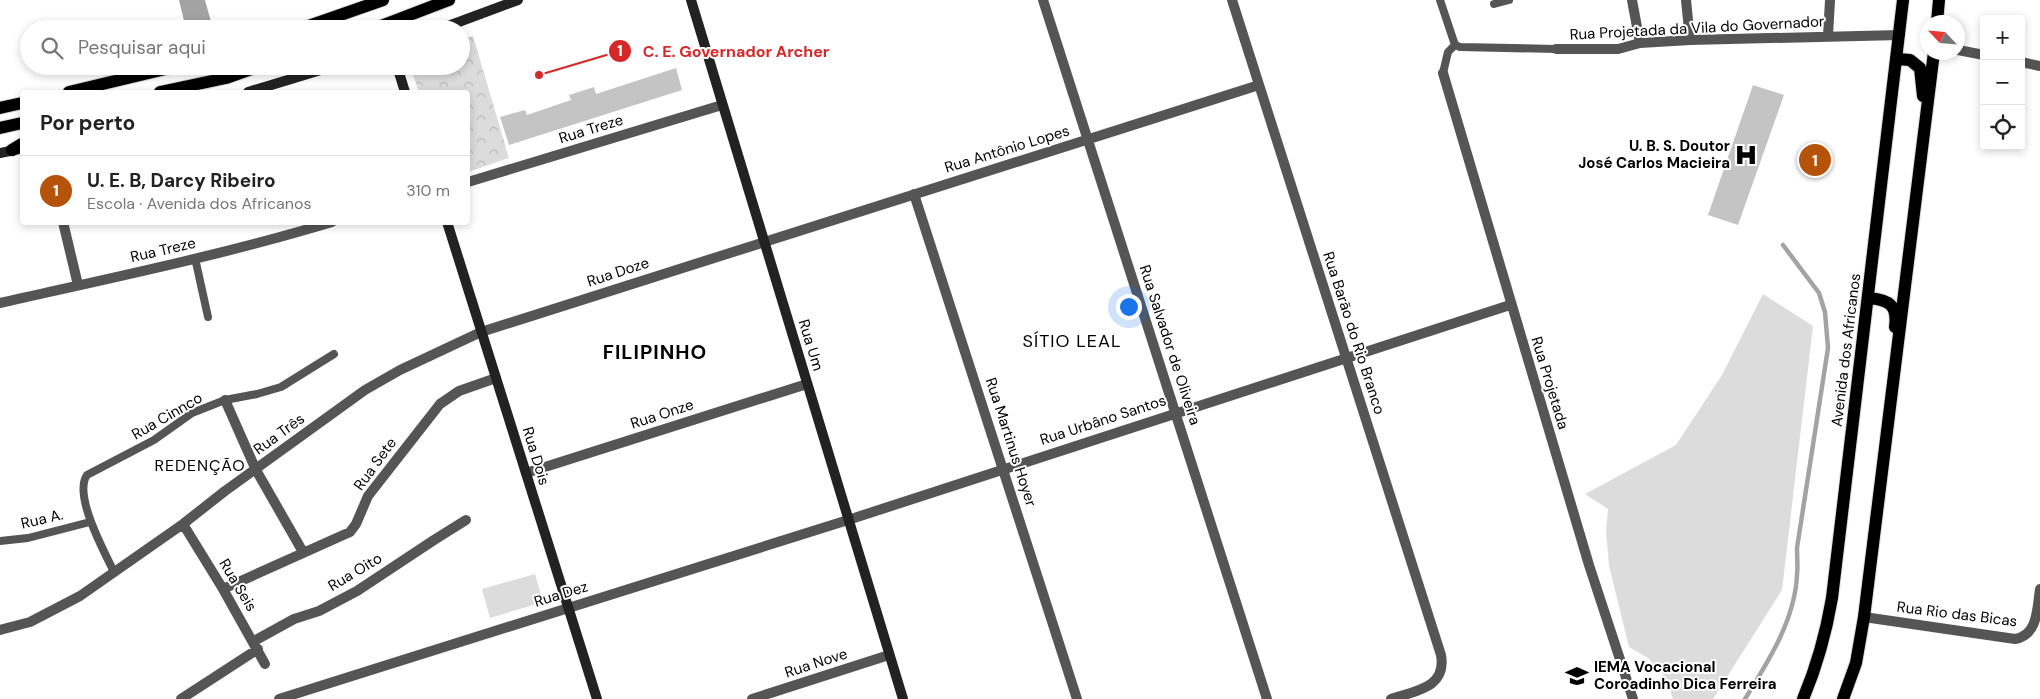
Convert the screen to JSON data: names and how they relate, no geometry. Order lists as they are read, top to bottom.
{
  "streets": {
    "main road": ["Rua Um", "Avenida dos Africanos", "Rua Dois"],
    "street": [
      "Rua Projetada da Vila do Governador",
      "Rua Treze",
      "Rua Antônio Lopes",
      "Rua Doze",
      "Rua Barão do Rio Branco",
      "Rua Salvador de Oliveira",
      "Rua Projetada",
      "Rua Onze",
      "Rua Urbâno Santos",
      "Rua Três",
      "Rua Martinus Hoyer",
      "Rua Sete",
      "Rua Oito",
      "Rua Seis",
      "Rua Dez",
      "Rua Rio das Bicas",
      "Rua Nove"
    ],
    "lane": ["Rua Cinnco", "Rua A."]
  },
  "crossings": [
    ["Rua Projetada da Vila do Governador", "Avenida dos Africanos"],
    ["Rua Treze", "Rua Um"],
    ["Rua Antônio Lopes", "Rua Doze"],
    ["Rua Antônio Lopes", "Rua Barão do Rio Branco"],
    ["Rua Antônio Lopes", "Rua Um"],
    ["Rua Antônio Lopes", "Rua Salvador de Oliveira"],
    ["Rua Antônio Lopes", "Rua Martinus Hoyer"],
    ["Rua Doze", "Rua Um"],
    ["Rua Doze", "Rua Três"],
    ["Rua Doze", "Rua Dois"],
    ["Rua Barão do Rio Branco", "Rua Urbâno Santos"],
    ["Rua Um", "Rua Onze"],
    ["Rua Um", "Rua Urbâno Santos"],
    ["Rua Um", "Rua Dez"],
    ["Rua Um", "Rua Nove"],
    ["Rua Salvador de Oliveira", "Rua Urbâno Santos"],
    ["Rua Projetada", "Rua Urbâno Santos"],
    ["Rua Onze", "Rua Dois"],
    ["Rua Cinnco", "Rua Três"],
    ["Rua Cinnco", "Rua A."],
    ["Rua Urbâno Santos", "Rua Martinus Hoyer"],
    ["Rua Urbâno Santos", "Rua Dez"],
    ["Rua Três", "Rua Dois"],
    ["Rua Três", "Rua Seis"],
    ["Rua Dois", "Rua Sete"],
    ["Rua Dois", "Rua Dez"],
    ["Rua Sete", "Rua Seis"],
    ["Rua Oito", "Rua Seis"]
  ],
  "districts": ["SÍTIO LEAL", "FILIPINHO", "REDENÇÃO"],
  "places": {
    "other": ["C. E. Governador Archer"],
    "hospital": ["U. B. S. Doutor José Carlos Macieira"],
    "school or university": ["IEMA Vocacional Coroadinho Dica Ferreira"]
  },
  "north": "top left",
  "page": {
    "map_buttons": ["+", "−"],
    "search": "Pesquisar aqui",
    "heading": "Por perto",
    "pins": "1",
    "list": [
      {
        "mark": "1",
        "name": "U. E. B, Darcy Ribeiro",
        "note": "Escola · Avenida dos Africanos",
        "value": "310 m"
      }
    ]
  }
}
